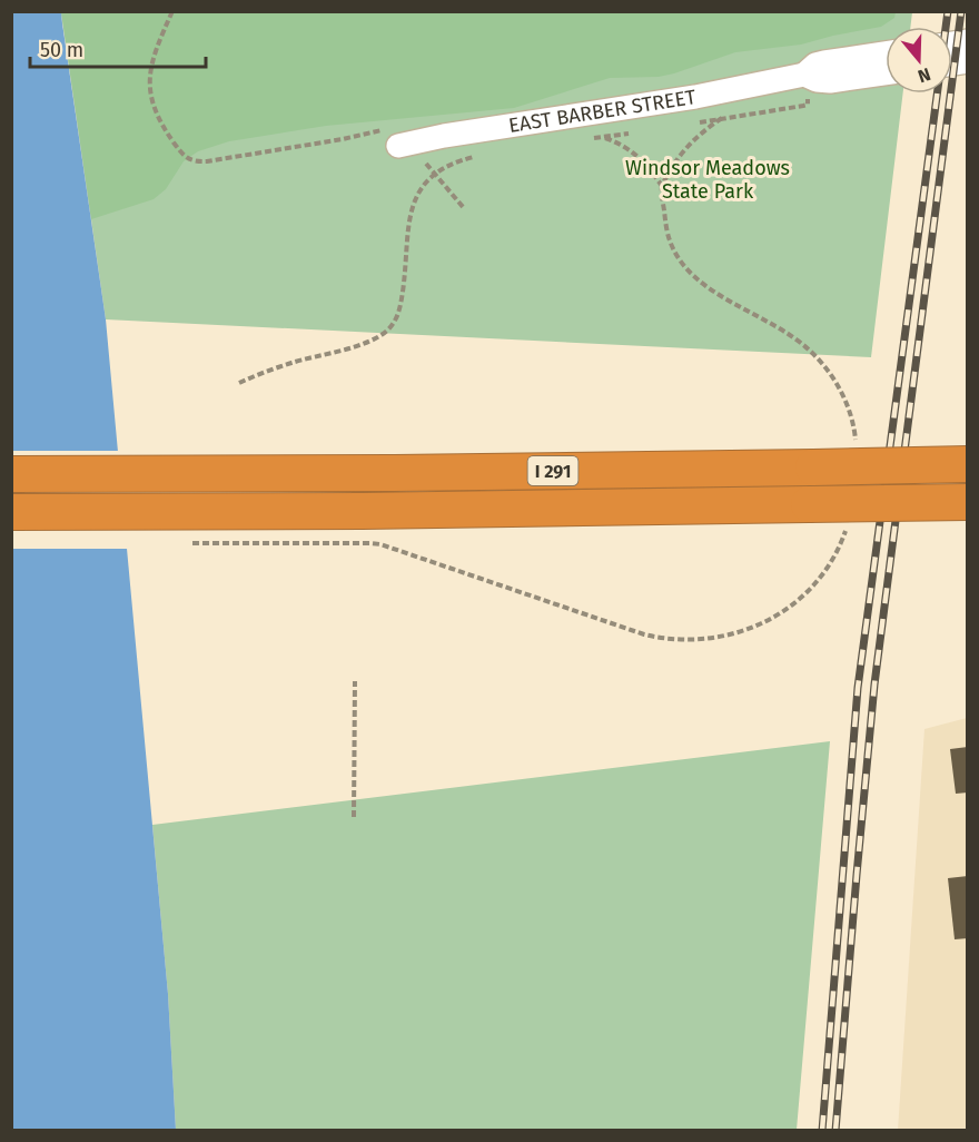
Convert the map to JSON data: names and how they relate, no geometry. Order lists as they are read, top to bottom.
{
  "streets": {
    "highway": ["I 291"],
    "street": ["EAST BARBER STREET"]
  },
  "parks": ["Windsor Meadows State Park"],
  "scale_bar": "50 m",
  "north": "bottom"
}
